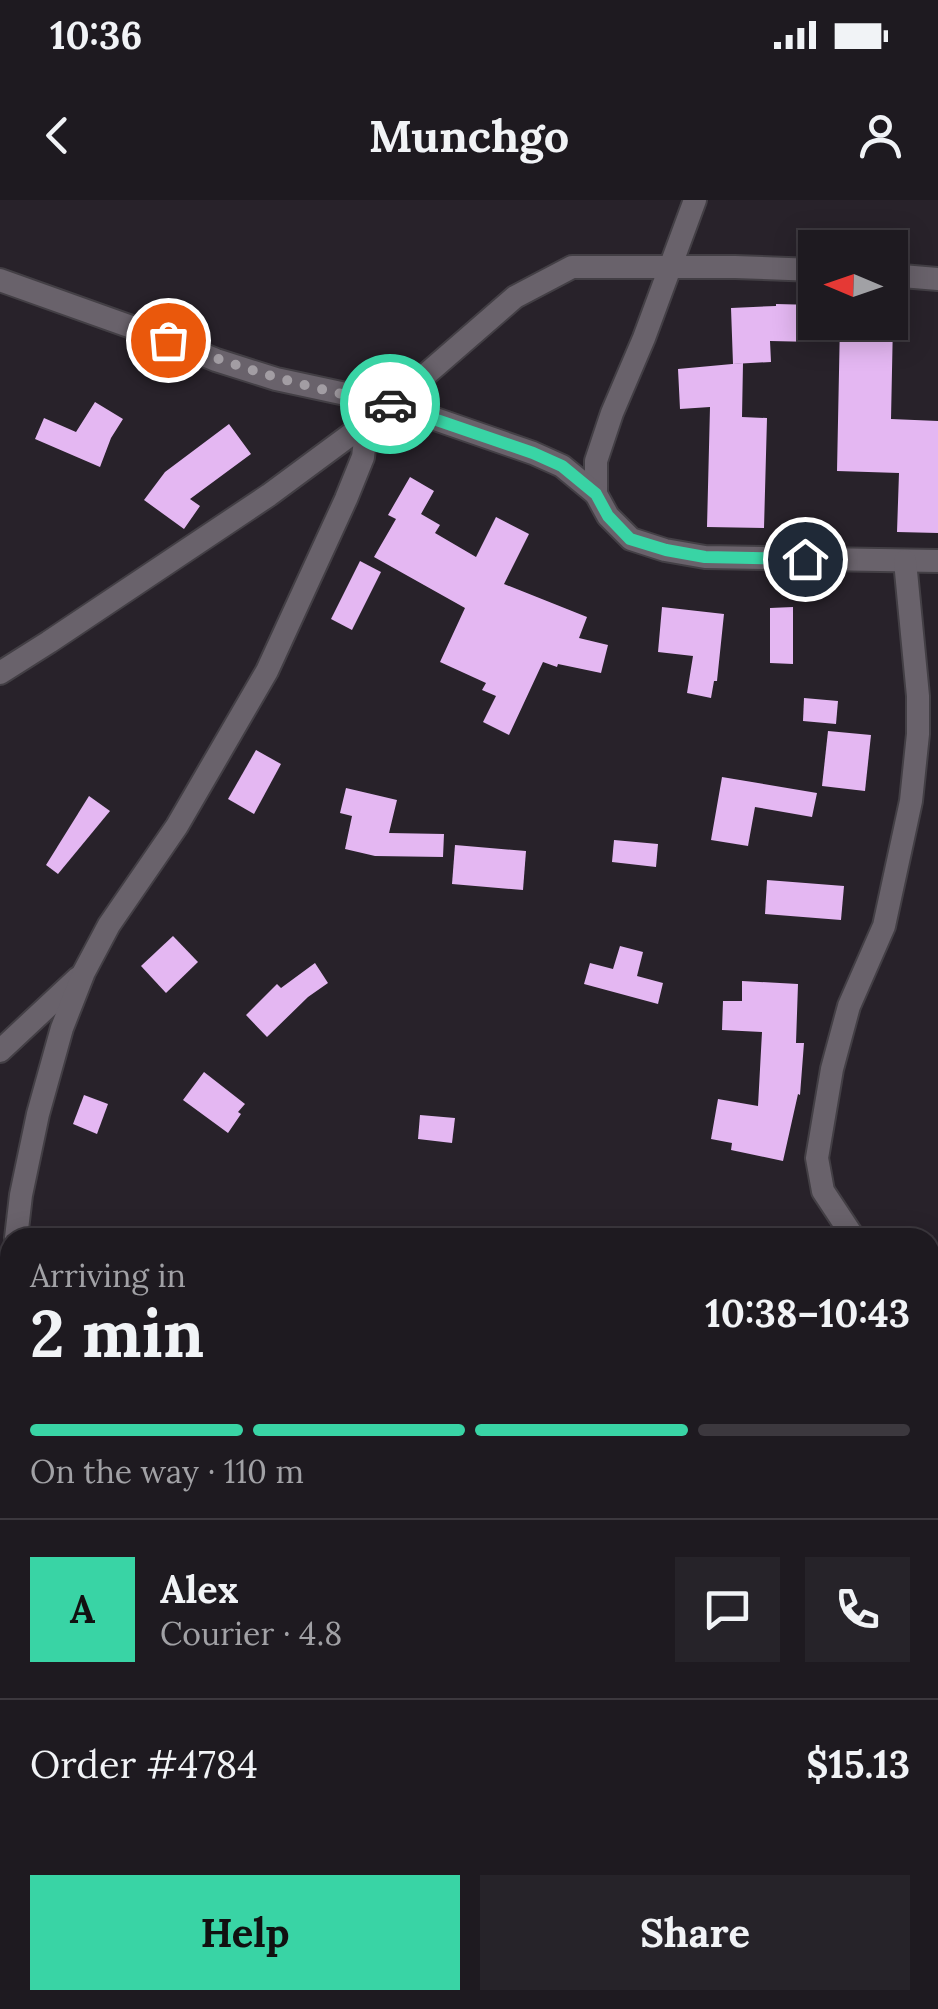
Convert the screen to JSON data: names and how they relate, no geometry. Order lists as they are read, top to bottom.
{
  "north": "left",
  "page": {
    "status": "10:36",
    "header": "Munchgo",
    "heading": ["2 min", "Arriving in", "10:38–10:43"],
    "panel": [
      "Alex",
      "Courier · 4.8",
      "Order #4784",
      "$15.13"
    ],
    "bar": "On the way · 110 m",
    "round": "A",
    "buttons": ["Help", "Share"]
  }
}
